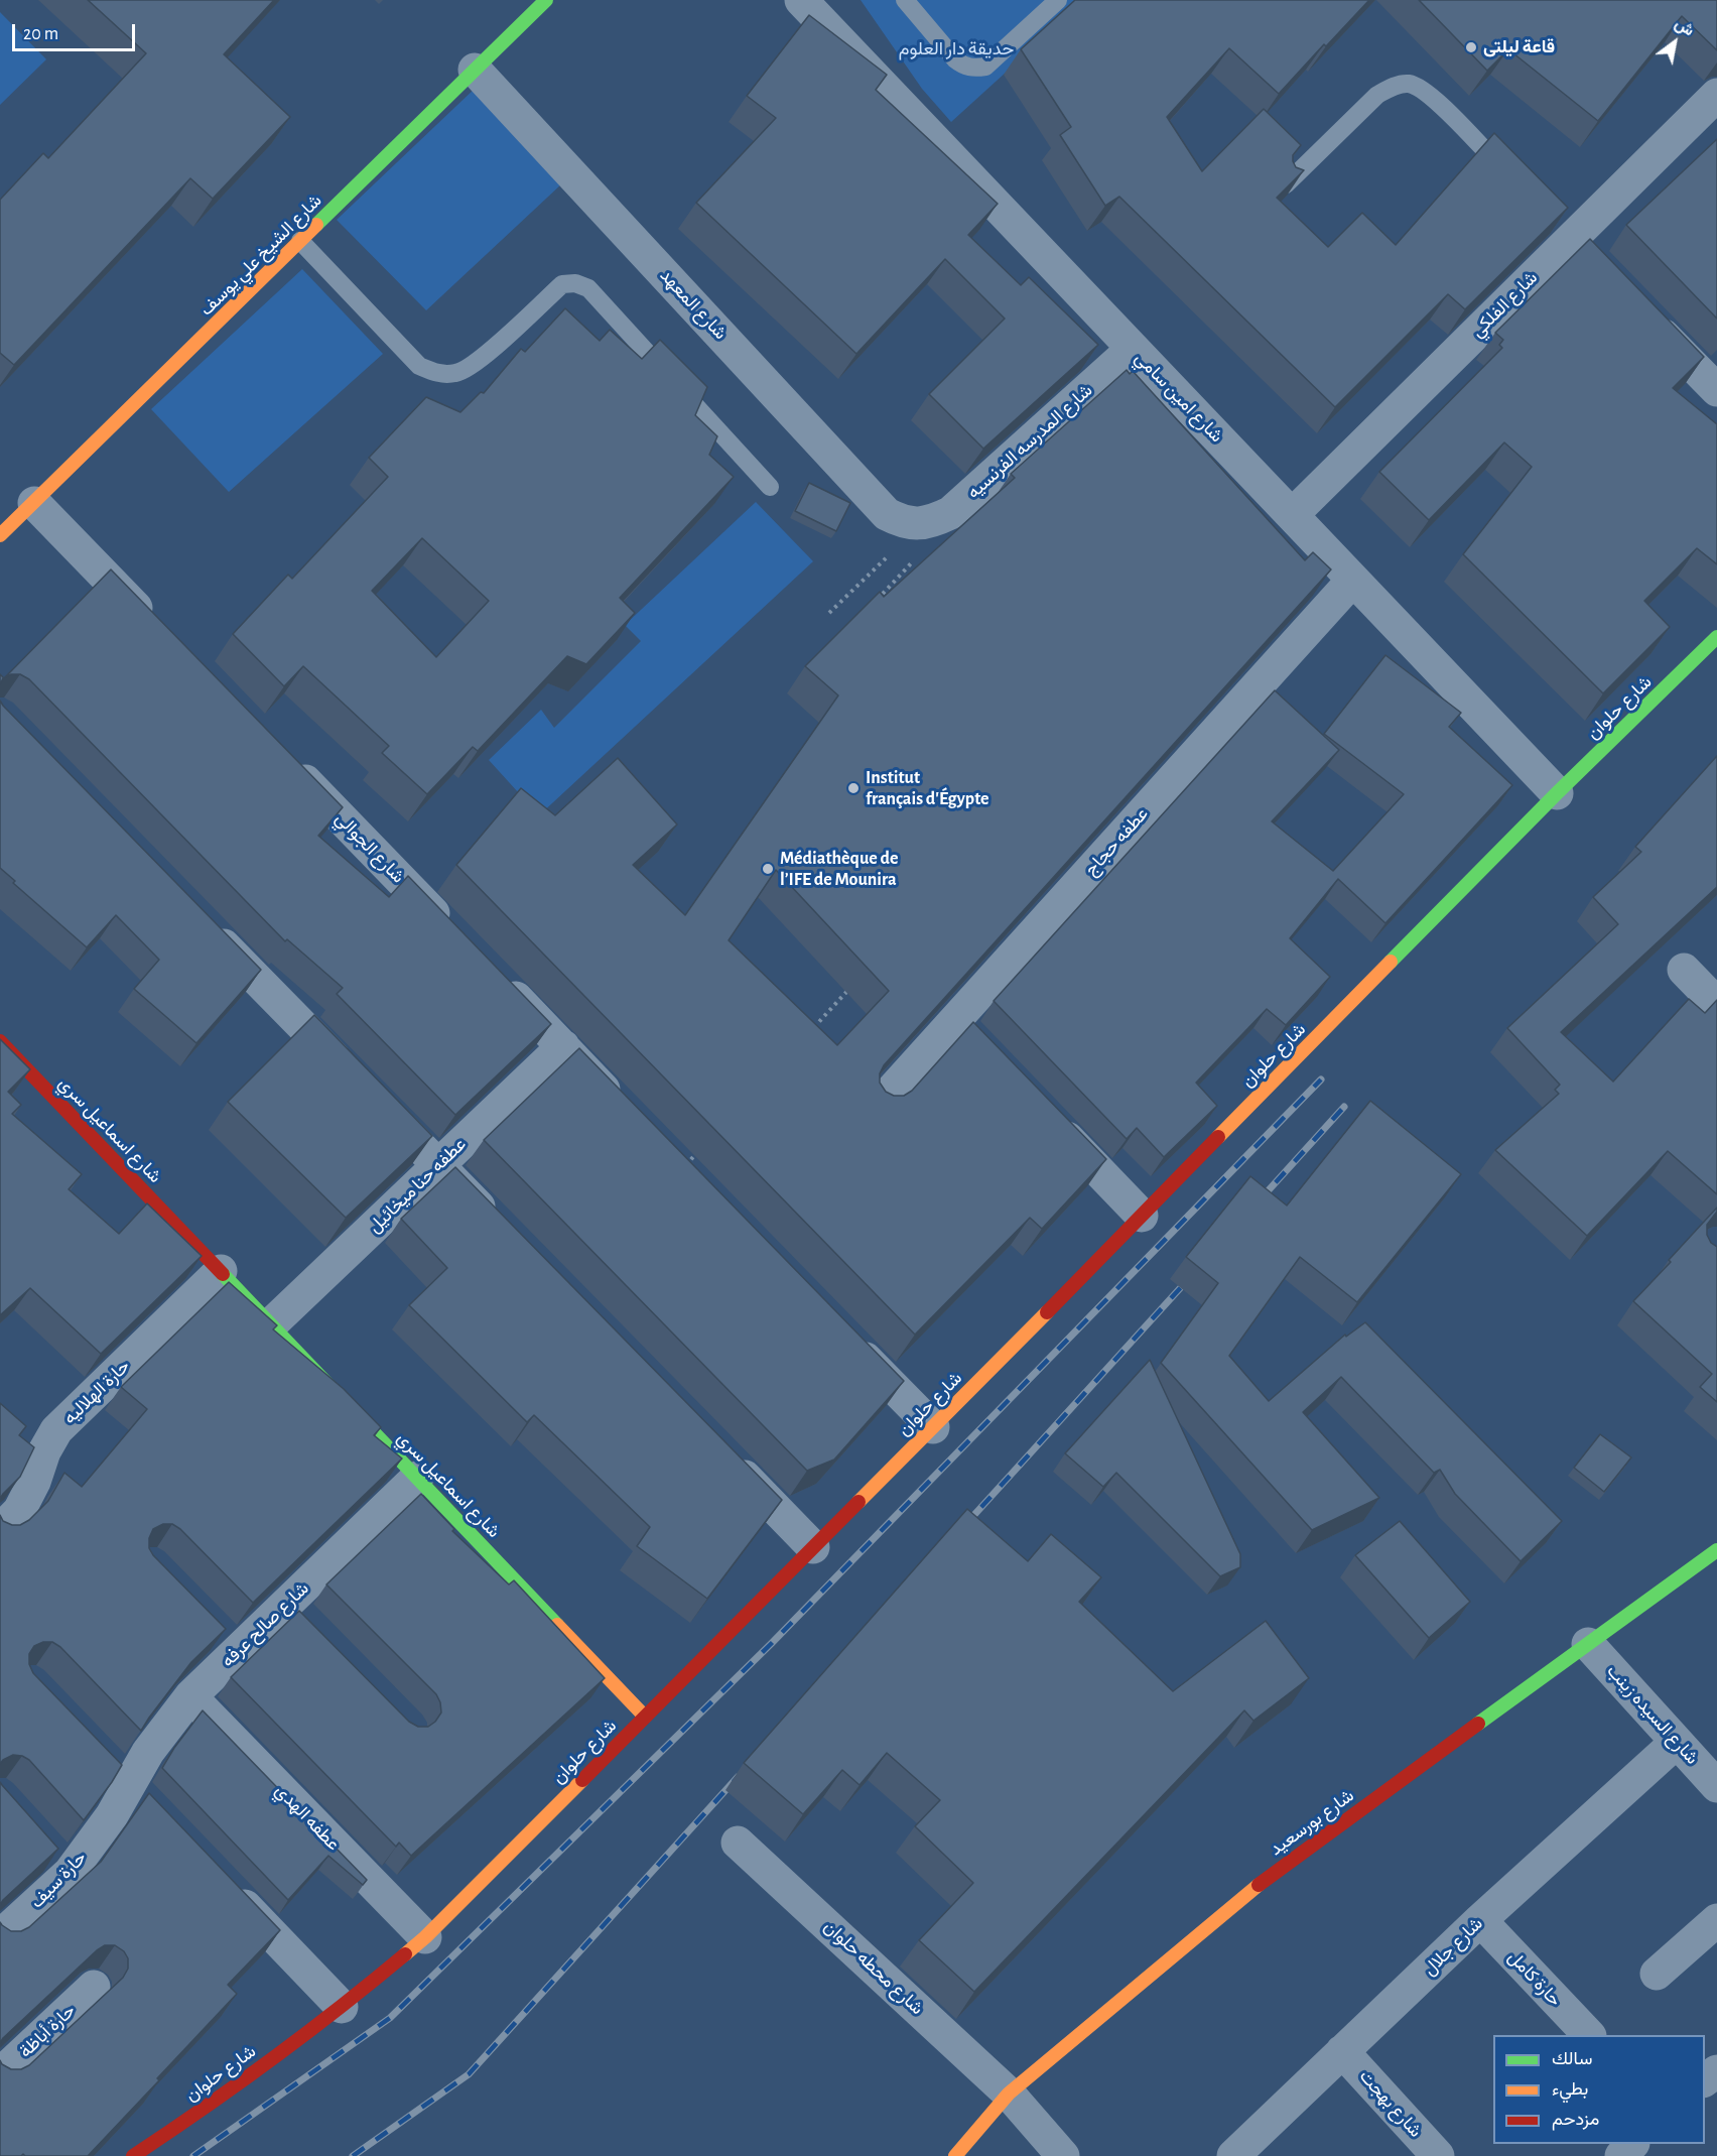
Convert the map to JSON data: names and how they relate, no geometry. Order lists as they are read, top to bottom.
{
  "streets": {
    "street": [
      "شارع الشيخ علي يوسف",
      "شارع المعهد",
      "شارع الفلكي",
      "شارع امين سامي",
      "شارع المدرسه الفرنسيه",
      "شارع حلوان",
      "عطفه حجاج",
      "شارع الجوالي",
      "شارع اسماعيل سري",
      "عطفه حنا ميخائيل",
      "حارة الهلاليه",
      "شارع صالح عرفه",
      "شارع السيده زينب",
      "عطفه الهدي",
      "شارع بورسعيد",
      "حارة سيف",
      "شارع جلال",
      "شارع محطه حلوان",
      "حارة كامل",
      "حارة أباظة",
      "شارع بهجت"
    ]
  },
  "crossings": [
    ["شارع الشيخ علي يوسف", "شارع المعهد"],
    ["شارع المعهد", "شارع المدرسه الفرنسيه"],
    ["شارع الفلكي", "شارع امين سامي"],
    ["شارع امين سامي", "شارع المدرسه الفرنسيه"],
    ["شارع امين سامي", "شارع حلوان"],
    ["شارع امين سامي", "عطفه حجاج"],
    ["شارع حلوان", "شارع اسماعيل سري"],
    ["شارع حلوان", "عطفه الهدي"],
    ["شارع اسماعيل سري", "عطفه حنا ميخائيل"],
    ["شارع اسماعيل سري", "حارة الهلاليه"],
    ["شارع اسماعيل سري", "شارع صالح عرفه"],
    ["شارع صالح عرفه", "عطفه الهدي"],
    ["شارع صالح عرفه", "حارة سيف"],
    ["شارع السيده زينب", "شارع بورسعيد"],
    ["شارع السيده زينب", "شارع جلال"],
    ["شارع بورسعيد", "شارع محطه حلوان"],
    ["شارع جلال", "حارة كامل"],
    ["شارع جلال", "شارع بهجت"]
  ],
  "parks": ["حديقة دار العلوم"],
  "places": ["قاعة ليلتى", "Institut français d'Égypte", "Médiathèque de l’IFE de Mounira"],
  "legend": ["سالك", "بطيء", "مزدحم"],
  "scale_bar": "20 m",
  "north": "top right"
}
